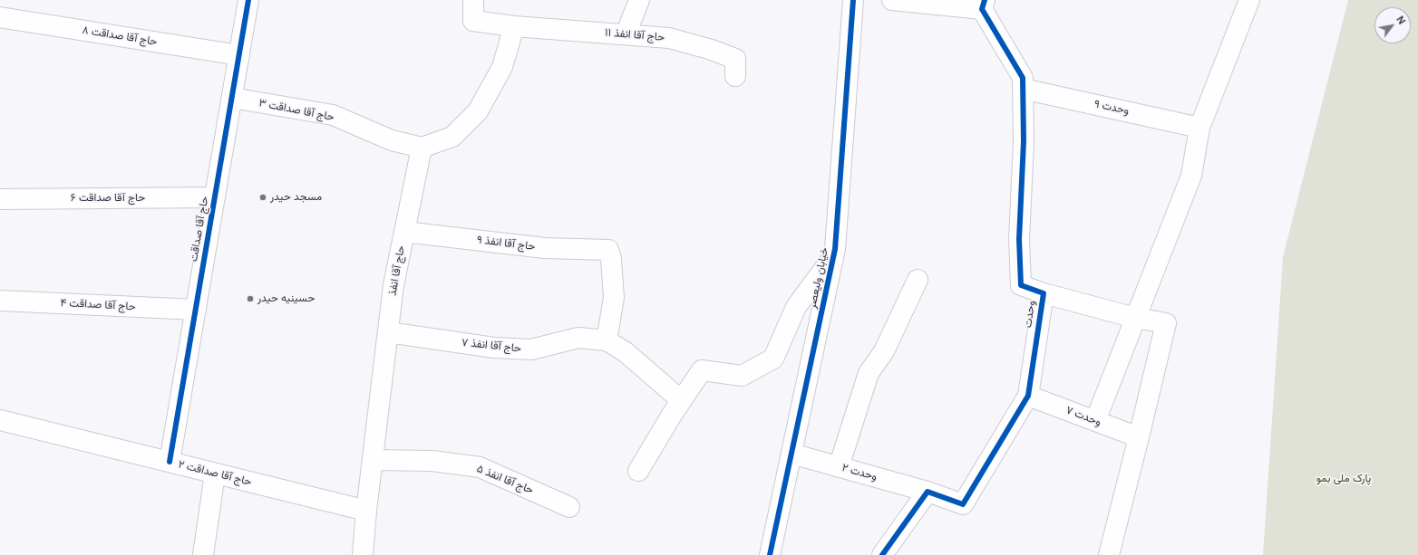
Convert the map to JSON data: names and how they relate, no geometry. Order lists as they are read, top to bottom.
{
  "streets": {
    "street": [
      "حاج آقا انفذ ۱۱",
      "حاج آقا صداقت ۸",
      "وحدت ۹",
      "حاج آقا صداقت ۳",
      "حاج آقا صداقت ۶",
      "حاج آقا صداقت",
      "حاج آقا انفذ ۹",
      "حاج آقا انفذ",
      "خیابان ولیعصر",
      "حاج آقا صداقت ۴",
      "وحدت",
      "حاج آقا انفذ ۷",
      "وحدت ۷",
      "وحدت ۲",
      "حاج آقا صداقت ۲",
      "حاج آقا انفذ ۵"
    ]
  },
  "crossings": [
    ["حاج آقا صداقت ۸", "حاج آقا صداقت"],
    ["وحدت ۹", "وحدت"],
    ["حاج آقا صداقت ۳", "حاج آقا صداقت"],
    ["حاج آقا صداقت ۳", "حاج آقا انفذ"],
    ["حاج آقا صداقت ۶", "حاج آقا صداقت"],
    ["حاج آقا صداقت", "حاج آقا صداقت ۴"],
    ["حاج آقا صداقت", "حاج آقا صداقت ۲"],
    ["حاج آقا انفذ ۹", "حاج آقا انفذ"],
    ["حاج آقا انفذ ۹", "حاج آقا انفذ ۷"],
    ["حاج آقا انفذ", "حاج آقا انفذ ۷"],
    ["حاج آقا انفذ", "حاج آقا صداقت ۲"],
    ["حاج آقا انفذ", "حاج آقا انفذ ۵"],
    ["خیابان ولیعصر", "وحدت ۲"],
    ["وحدت", "وحدت ۷"],
    ["وحدت", "وحدت ۲"]
  ],
  "parks": ["پارک ملی بمو"],
  "places": ["مسجد حیدر", "حسینیه حیدر"],
  "north": "top right"
}
